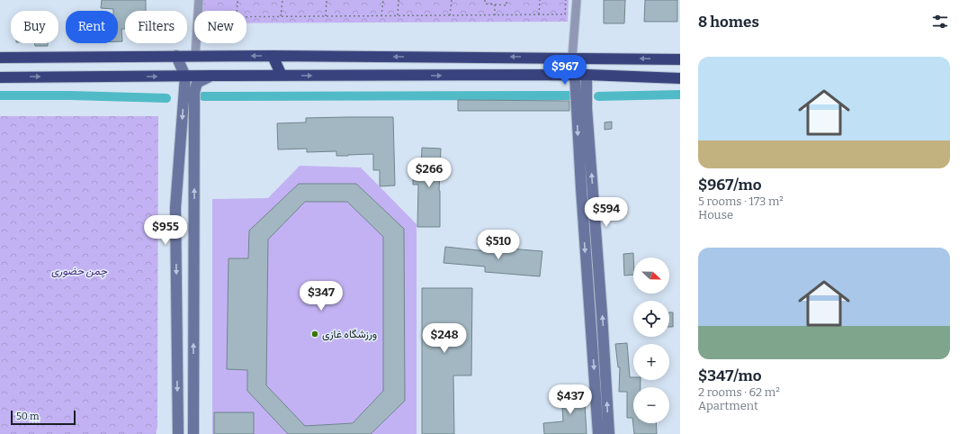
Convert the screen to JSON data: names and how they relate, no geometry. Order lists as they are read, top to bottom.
{
  "parks": ["چمن حضوری"],
  "places": ["ورزشگاه غازی"],
  "scale_bar": "50 m",
  "north": "right",
  "page": {
    "heading": "8 homes",
    "chip": [
      "Buy",
      "Rent",
      "Filters",
      "New"
    ],
    "list": [
      {
        "name": "$967/mo",
        "note": "5 rooms · 173 m² · House"
      },
      {
        "name": "$347/mo",
        "note": "2 rooms · 62 m² · Apartment"
      }
    ],
    "price": [
      "$967",
      "$266",
      "$594",
      "$955",
      "$510",
      "$347",
      "$248",
      "$437"
    ],
    "map_buttons": ["+", "−"],
    "scale": "50 m"
  }
}
